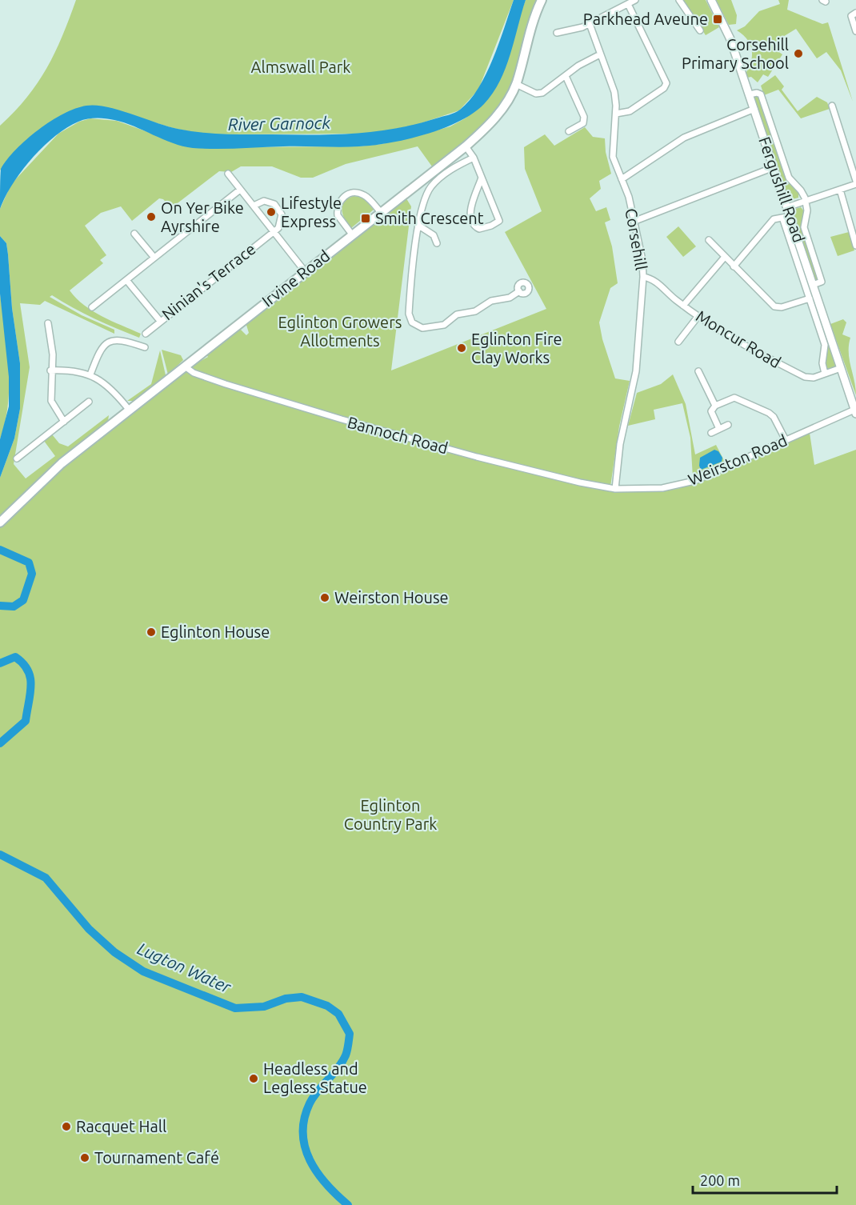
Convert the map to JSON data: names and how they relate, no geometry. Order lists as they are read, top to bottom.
{
  "streets": {
    "main road": ["Fergushill Road", "Irvine Road"],
    "street": [
      "Corsehill",
      "Ninian's Terrace",
      "Moncur Road",
      "Bannoch Road",
      "Weirston Road"
    ]
  },
  "crossings": [
    ["Fergushill Road", "Moncur Road"],
    ["Fergushill Road", "Weirston Road"],
    ["Corsehill", "Moncur Road"],
    ["Corsehill", "Bannoch Road"],
    ["Corsehill", "Weirston Road"],
    ["Irvine Road", "Bannoch Road"],
    ["Bannoch Road", "Weirston Road"]
  ],
  "water": ["River Garnock", "Lugton Water"],
  "parks": ["Almswall Park", "Eglinton Growers Allotments", "Eglinton Country Park"],
  "places": {
    "transit": ["Parkhead Aveune", "Smith Crescent"],
    "other": [
      "Corsehill Primary School",
      "Lifestyle Express",
      "On Yer Bike Ayrshire",
      "Eglinton Fire Clay Works",
      "Weirston House",
      "Eglinton House",
      "Headless and Legless Statue",
      "Racquet Hall",
      "Tournament Café"
    ]
  },
  "scale_bar": "200 m"
}
